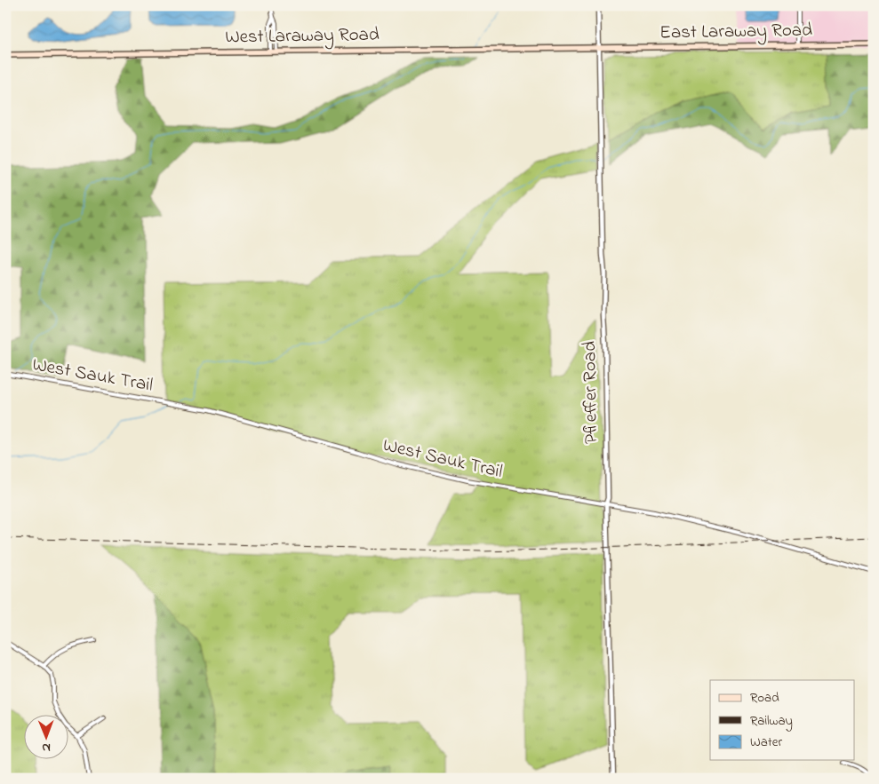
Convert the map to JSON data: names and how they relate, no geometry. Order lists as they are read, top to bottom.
{
  "streets": {
    "main road": ["East Laraway Road", "West Laraway Road"],
    "street": ["West Sauk Trail", "Pfieffer Road"]
  },
  "crossings": [
    ["East Laraway Road", "West Laraway Road"],
    ["East Laraway Road", "Pfieffer Road"],
    ["West Laraway Road", "Pfieffer Road"],
    ["West Sauk Trail", "Pfieffer Road"]
  ],
  "legend": ["Road", "Railway", "Water"],
  "north": "bottom"
}
